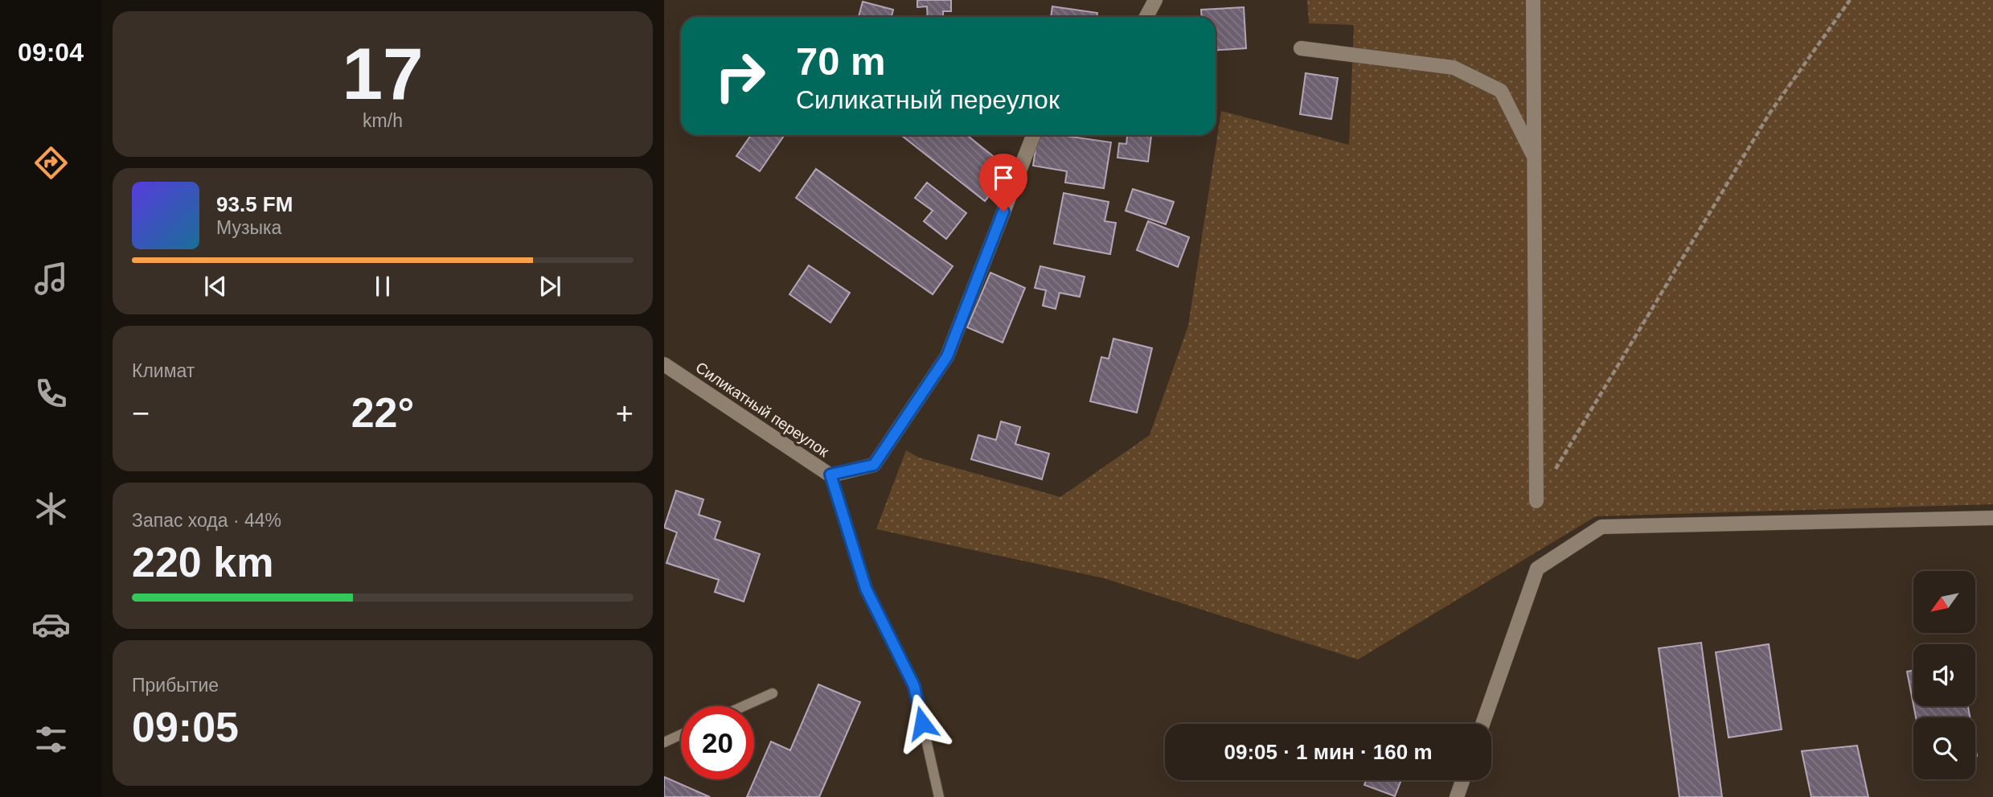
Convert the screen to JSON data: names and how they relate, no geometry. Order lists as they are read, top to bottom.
{
  "streets": {
    "street": ["Силикатный переулок"]
  },
  "north": "bottom left",
  "page": {
    "tabs": "09:04",
    "tile": [
      ["17", "km/h"],
      "Климат",
      ["Запас хода · 44%", "220 km"],
      ["Прибытие", "09:05"]
    ],
    "turn": ["70 m", "Силикатный переулок"],
    "song": ["93.5 FM", "Музыка"],
    "heat": ["−", "22°", "+"],
    "limit": "20",
    "trip": "09:05 · 1 мин · 160 m"
  }
}
